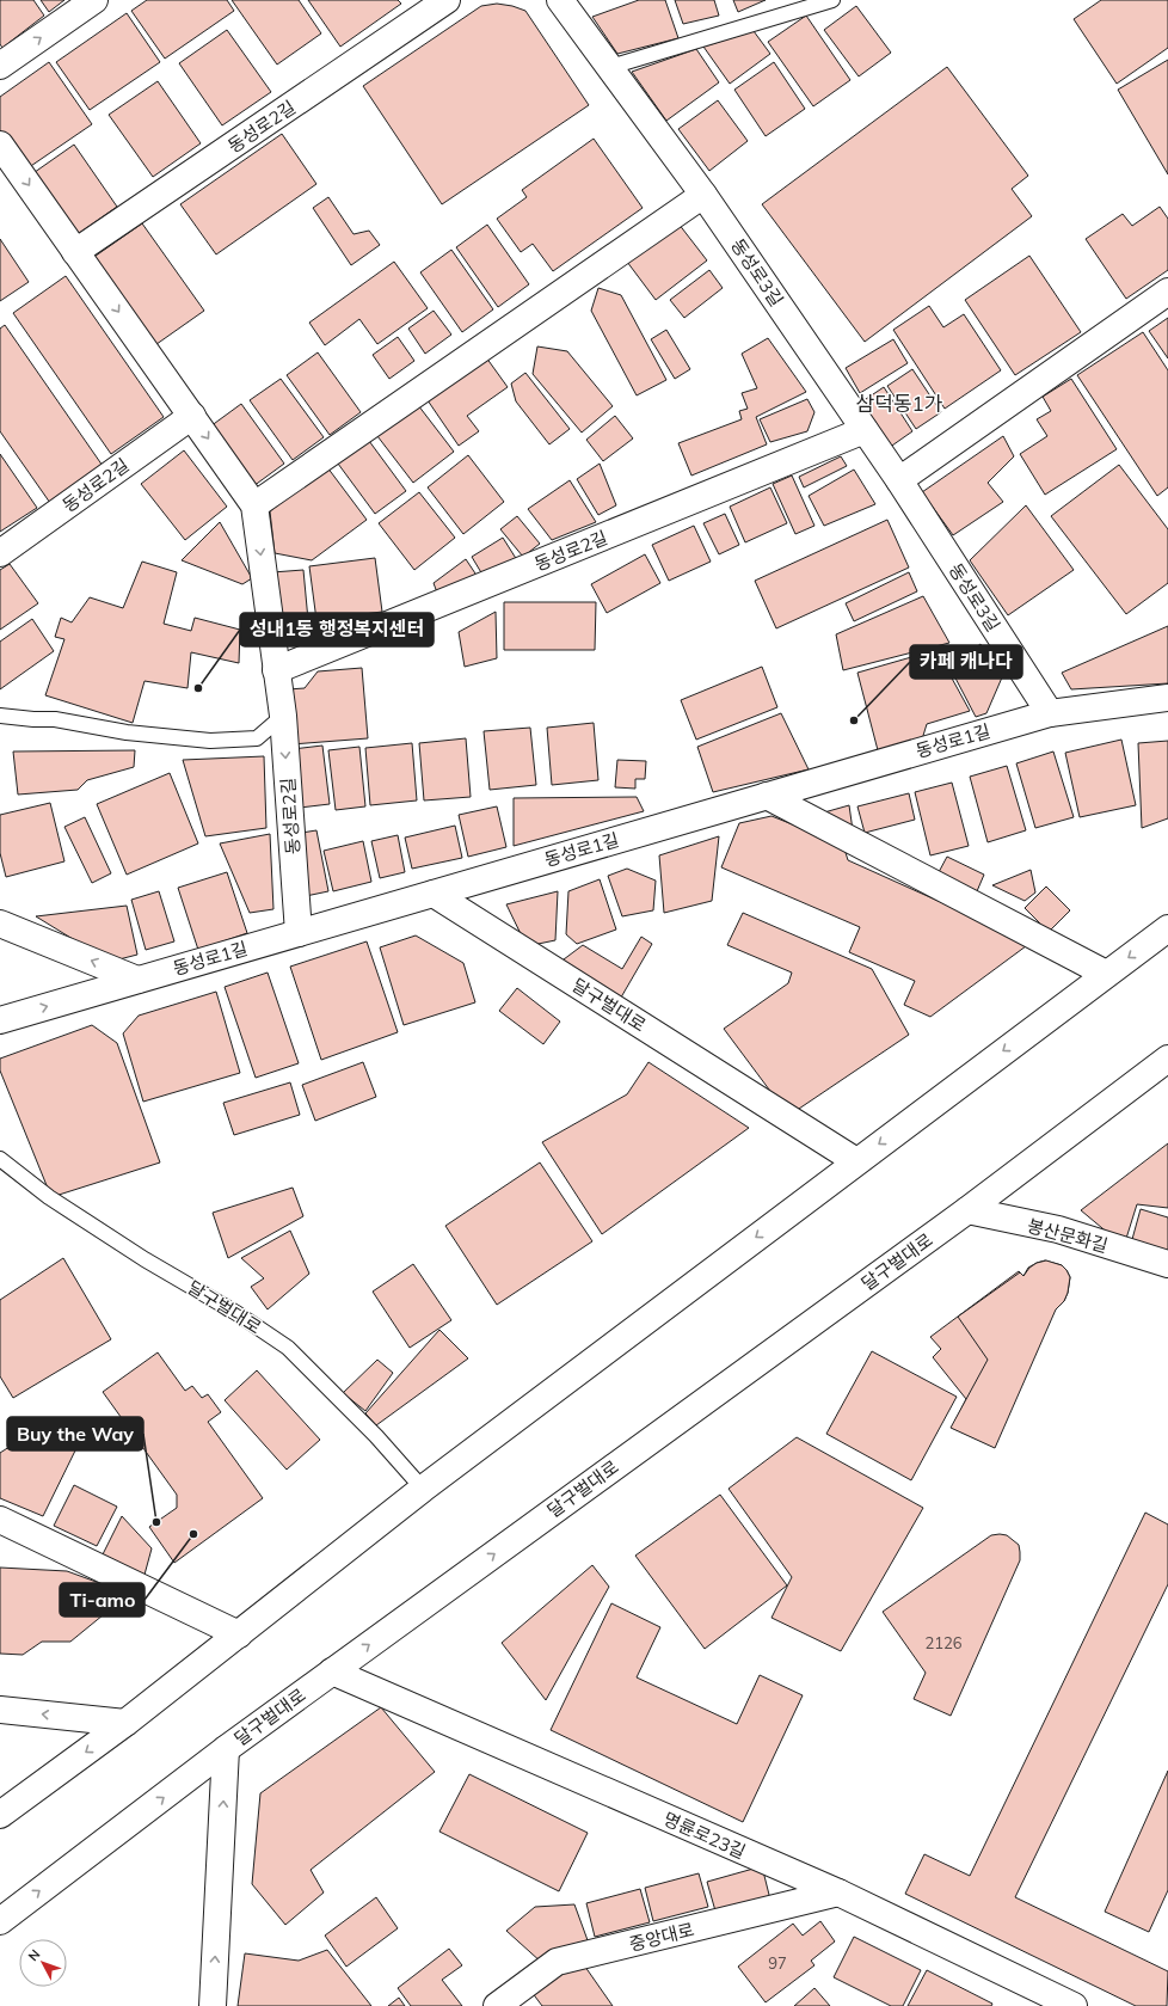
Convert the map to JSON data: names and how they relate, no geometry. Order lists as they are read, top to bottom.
{
  "streets": {
    "street": [
      "동성로2길",
      "동성로3길",
      "동성로1길",
      "달구벌대로",
      "봉산문화길",
      "명륜로23길",
      "중앙대로"
    ]
  },
  "crossings": [
    ["동성로2길", "동성로3길"],
    ["동성로2길", "동성로1길"],
    ["동성로3길", "동성로1길"],
    ["동성로1길", "달구벌대로"],
    ["달구벌대로", "봉산문화길"],
    ["달구벌대로", "명륜로23길"],
    ["명륜로23길", "중앙대로"]
  ],
  "one_way": ["동성로2길"],
  "districts": ["삼덕동1가"],
  "places": [
    "성내1동 행정복지센터",
    "카페 캐나다",
    "Buy the Way",
    "Ti-amo"
  ],
  "house_numbers": ["2126", "97"],
  "north": "top left"
}
